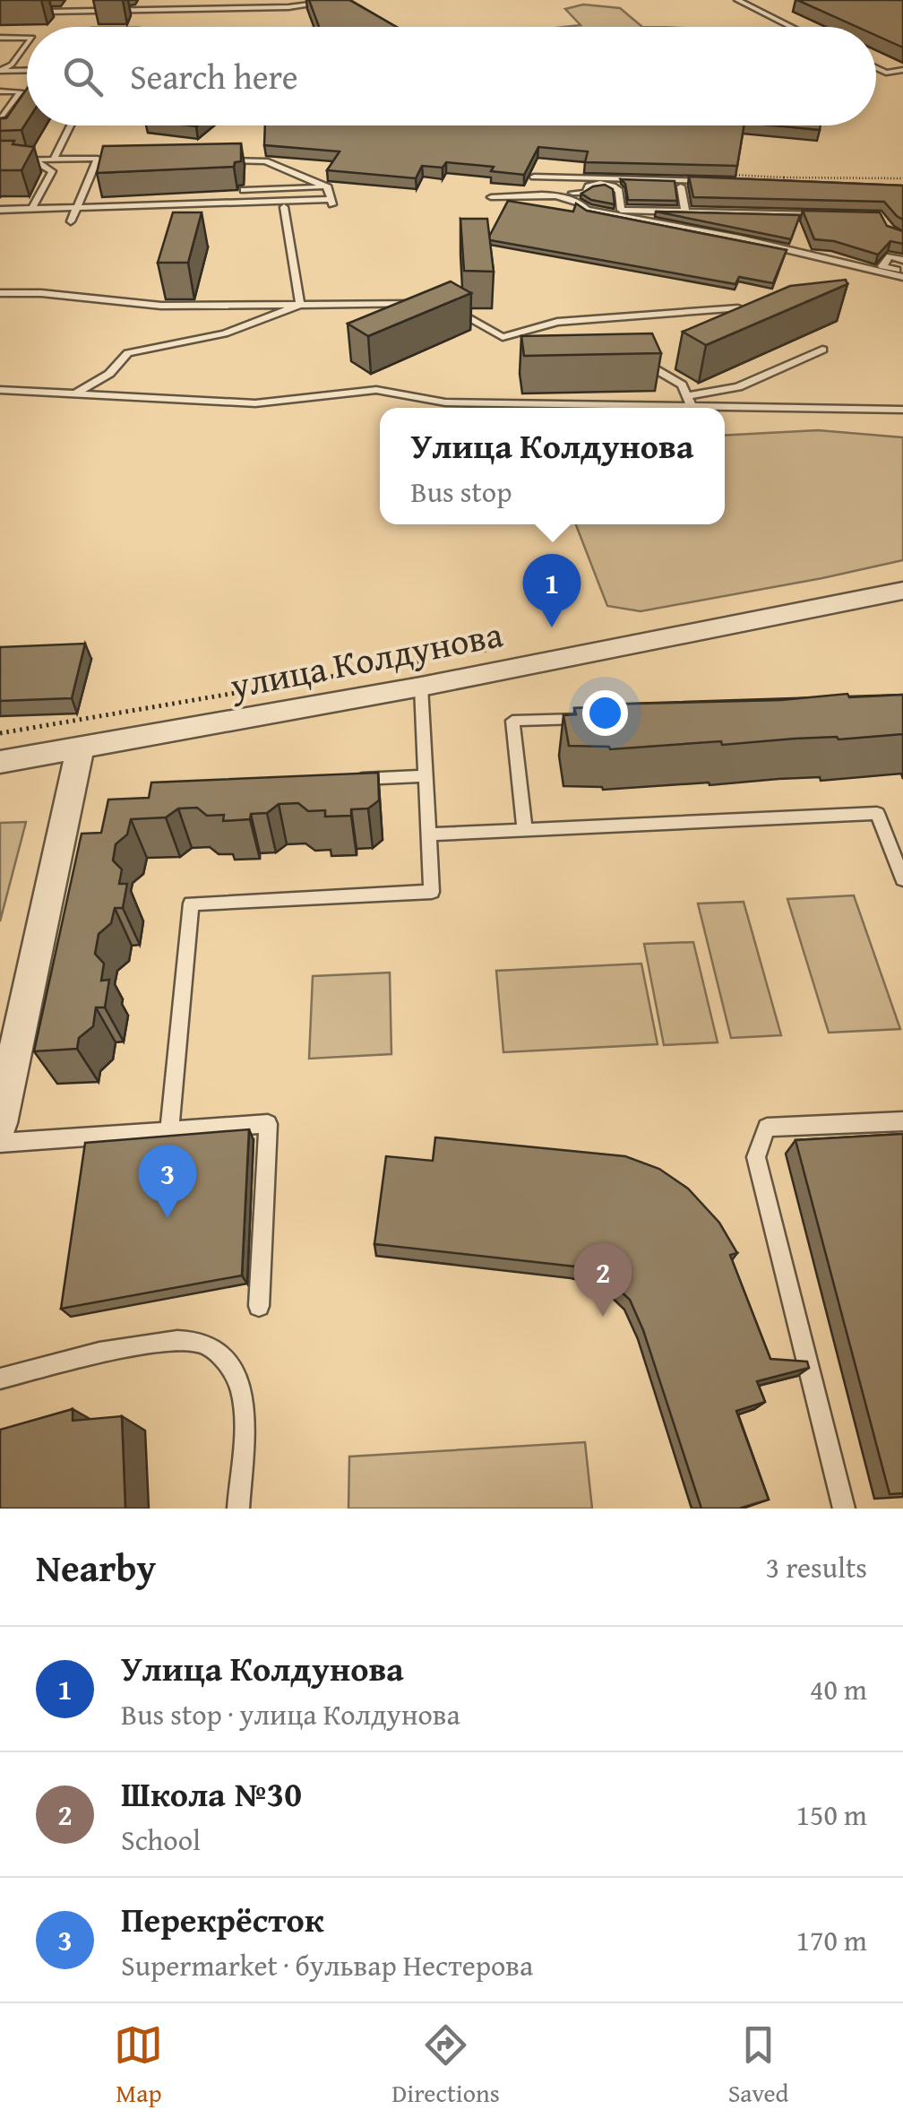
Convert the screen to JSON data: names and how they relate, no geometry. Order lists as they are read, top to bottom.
{
  "streets": {
    "street": ["улица Колдунова"]
  },
  "page": {
    "search": "Search here",
    "popup": ["Улица Колдунова", "Bus stop"],
    "pins": ["1", "3", "2"],
    "heading": ["Nearby", "3 results"],
    "list": [
      {
        "mark": "1",
        "name": "Улица Колдунова",
        "note": "Bus stop · улица Колдунова",
        "value": "40 m"
      },
      {
        "mark": "2",
        "name": "Школа №30",
        "note": "School",
        "value": "150 m"
      },
      {
        "mark": "3",
        "name": "Перекрёсток",
        "note": "Supermarket · бульвар Нестерова",
        "value": "170 m"
      }
    ],
    "nav": ["Map", "Directions", "Saved"]
  }
}
